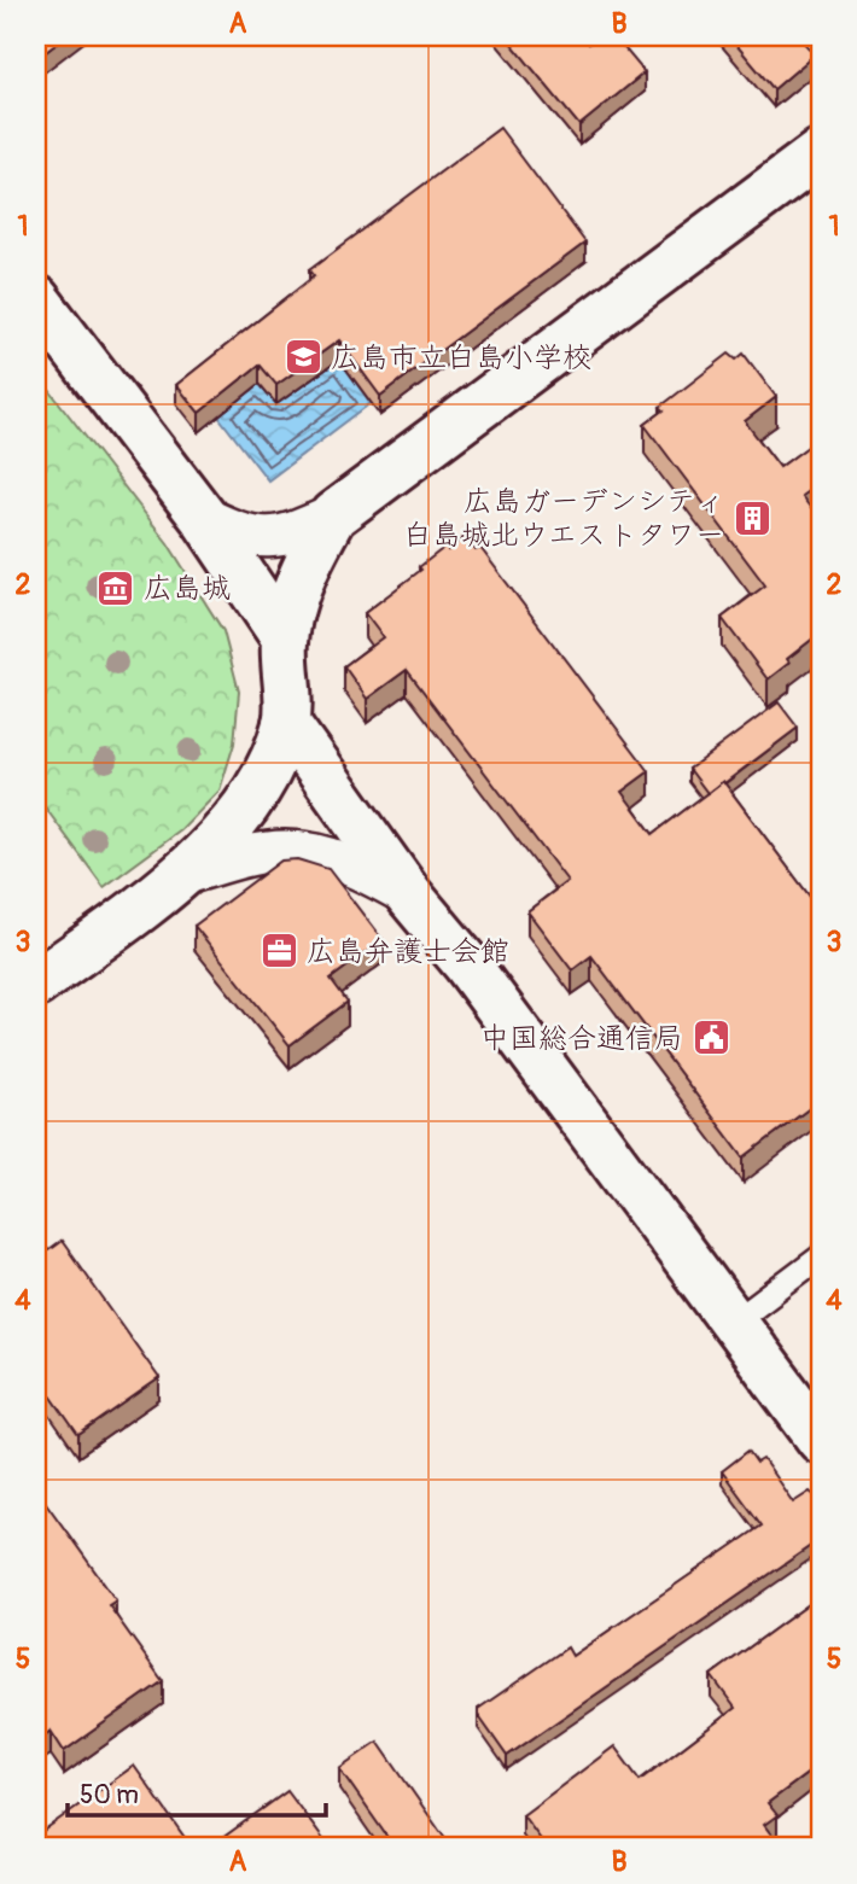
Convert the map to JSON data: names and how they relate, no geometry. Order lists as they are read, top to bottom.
{
  "places": {
    "school or university": ["広島市立白島小学校"],
    "building": ["広島ガーデンシティ 白島城北ウエストタワー"],
    "museum": ["広島城"],
    "office": ["広島弁護士会館"],
    "public building": ["中国総合通信局"]
  },
  "scale_bar": "50 m",
  "grid": {
    "columns": ["A", "B"],
    "rows": [
      "1",
      "2",
      "3",
      "4",
      "5"
    ]
  }
}
